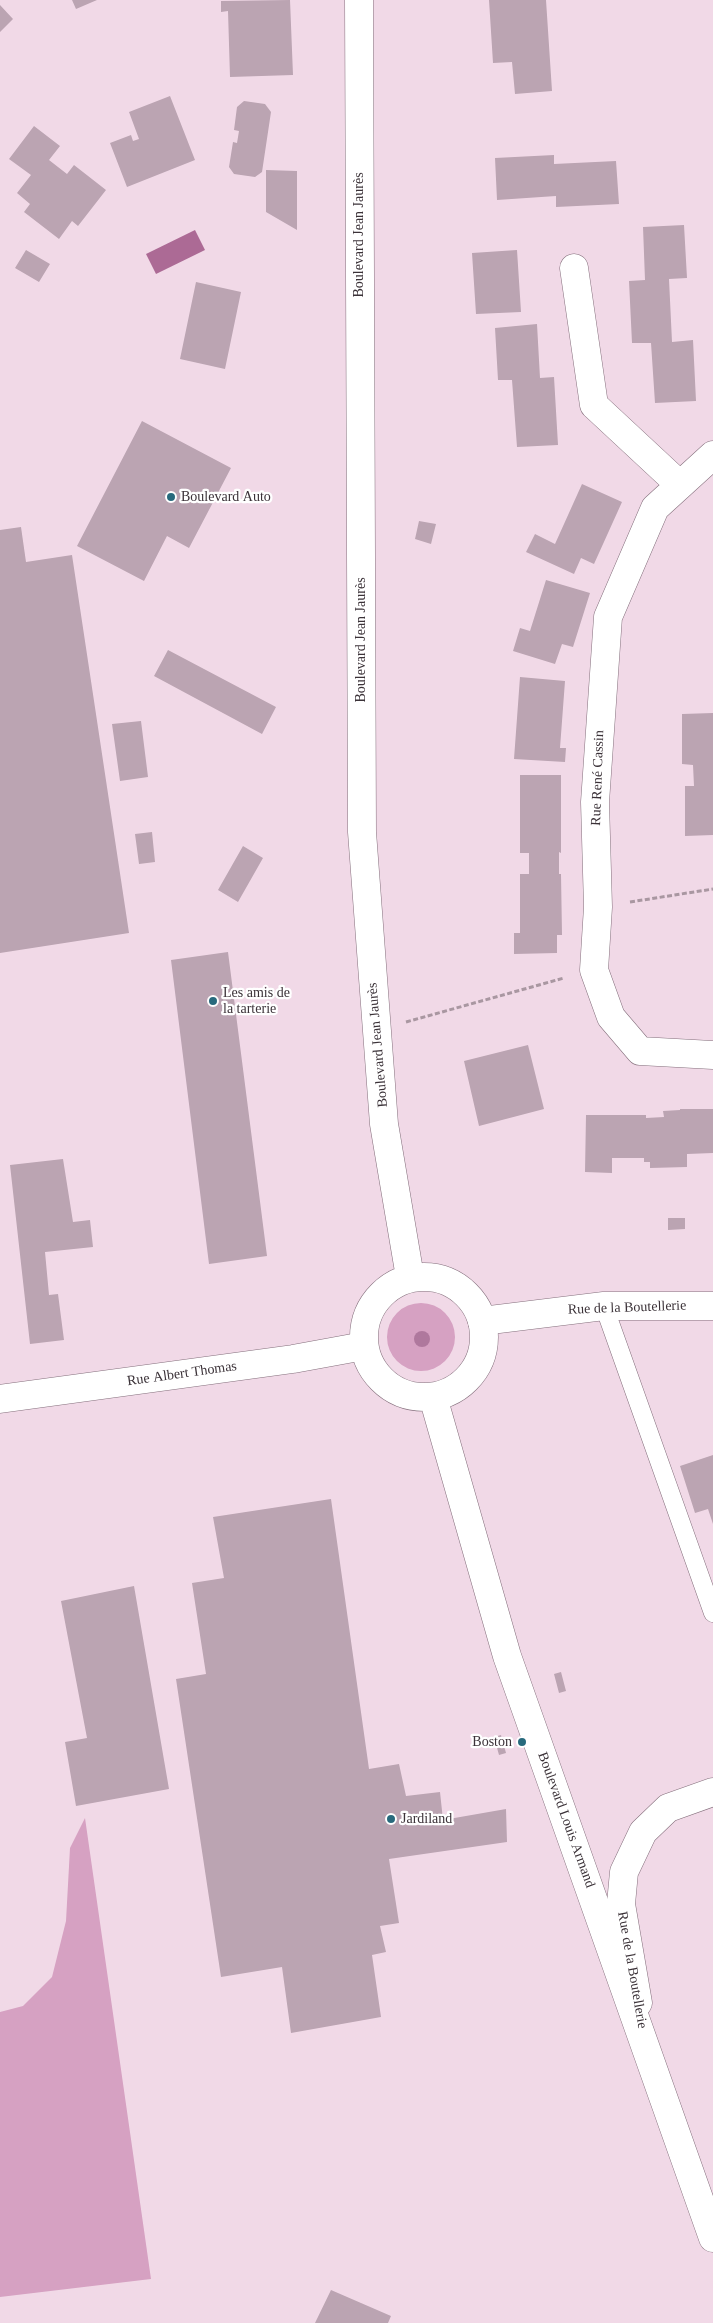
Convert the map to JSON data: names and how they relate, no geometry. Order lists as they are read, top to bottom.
{
  "streets": {
    "main road": [
      "Boulevard Jean Jaurès",
      "Rue René Cassin",
      "Rue de la Boutellerie",
      "Rue Albert Thomas",
      "Boulevard Louis Armand"
    ]
  },
  "crossings": [
    ["Boulevard Jean Jaurès", "Rue de la Boutellerie"],
    ["Boulevard Jean Jaurès", "Rue Albert Thomas"],
    ["Boulevard Jean Jaurès", "Boulevard Louis Armand"],
    ["Rue de la Boutellerie", "Rue Albert Thomas"],
    ["Rue de la Boutellerie", "Boulevard Louis Armand"],
    ["Rue Albert Thomas", "Boulevard Louis Armand"]
  ],
  "places": [
    "Boulevard Auto",
    "Les amis de la tarterie",
    "Boston",
    "Jardiland"
  ]
}
